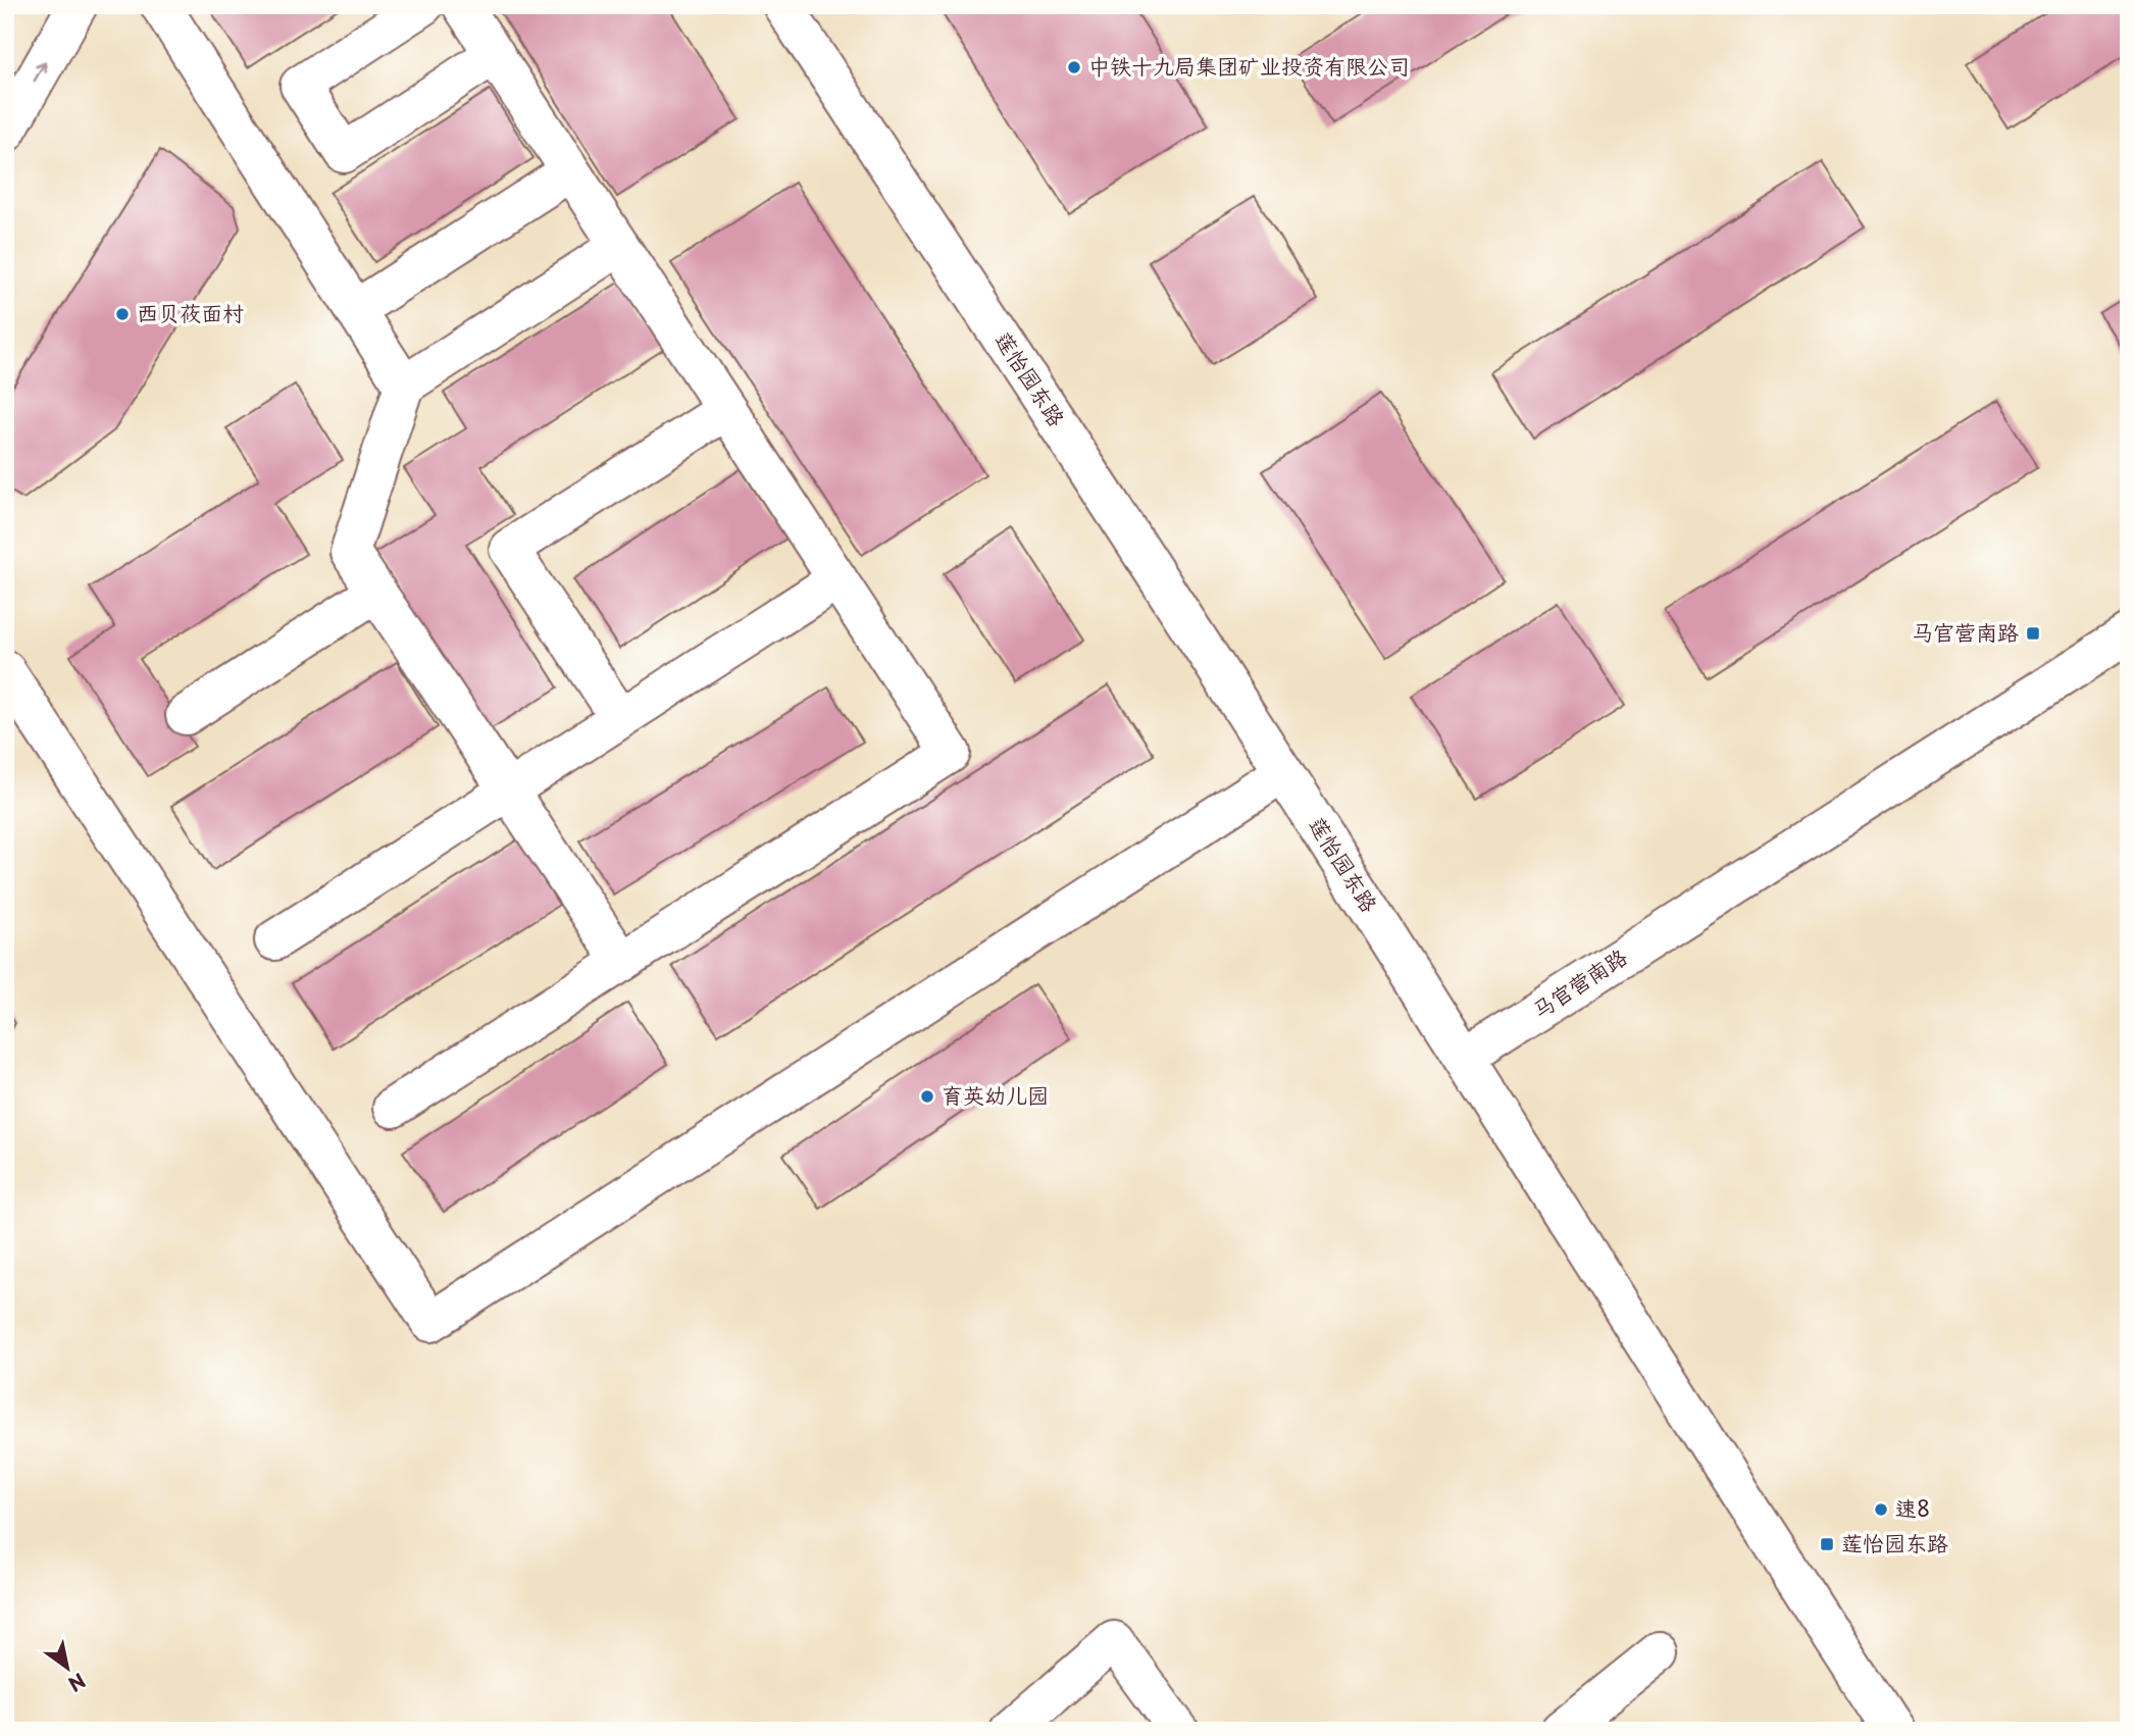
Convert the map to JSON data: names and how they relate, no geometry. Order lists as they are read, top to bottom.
{
  "streets": {
    "street": ["莲怡园东路", "马官营南路"]
  },
  "crossings": [
    ["莲怡园东路", "马官营南路"]
  ],
  "places": {
    "other": [
      "中铁十九局集团矿业投资有限公司",
      "西贝莜面村",
      "育英幼儿园",
      "速8"
    ],
    "transit": ["马官营南路", "莲怡园东路"]
  },
  "north": "bottom right"
}
